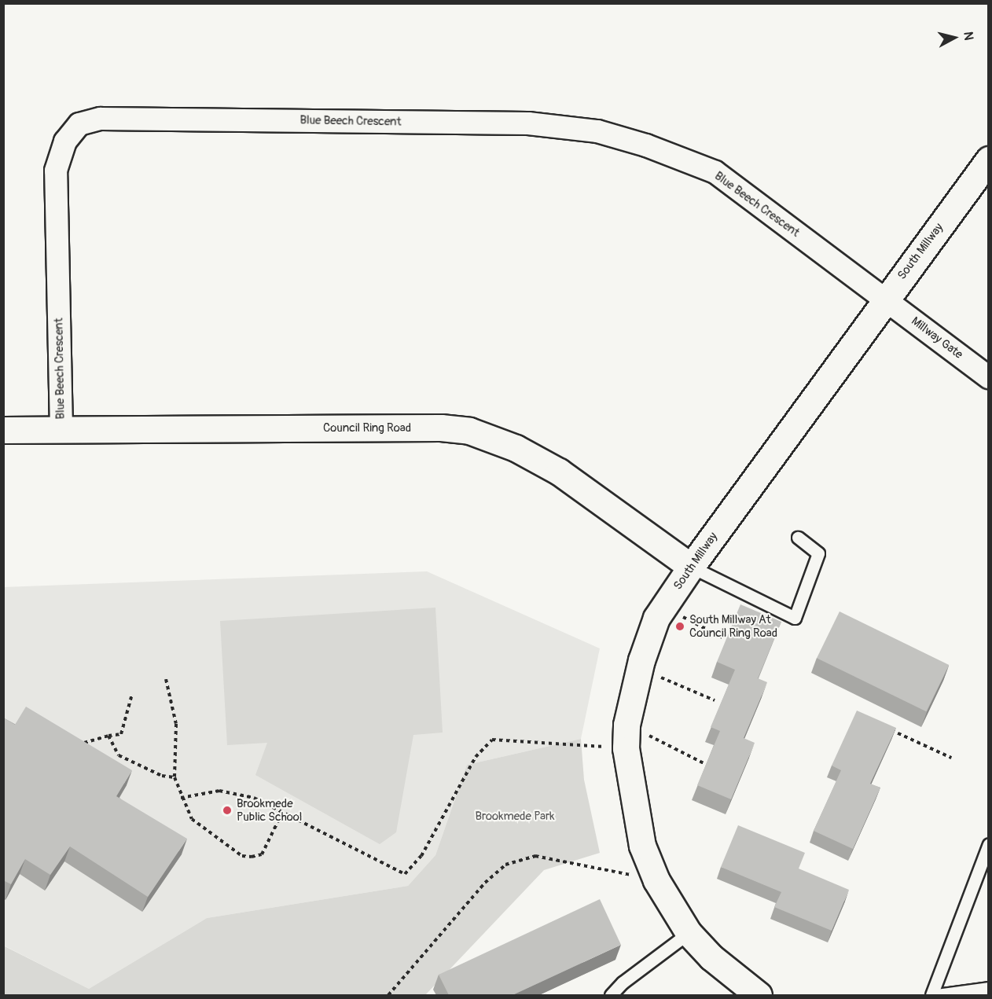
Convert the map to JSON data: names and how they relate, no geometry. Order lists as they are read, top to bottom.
{
  "streets": {
    "street": [
      "Blue Beech Crescent",
      "South Millway",
      "Millway Gate",
      "Council Ring Road"
    ]
  },
  "crossings": [
    ["Blue Beech Crescent", "South Millway"],
    ["Blue Beech Crescent", "Millway Gate"],
    ["Blue Beech Crescent", "Council Ring Road"],
    ["South Millway", "Millway Gate"],
    ["South Millway", "Council Ring Road"]
  ],
  "parks": ["Brookmede Park"],
  "places": ["South Millway At Council Ring Road", "Brookmede Public School"],
  "north": "right"
}
